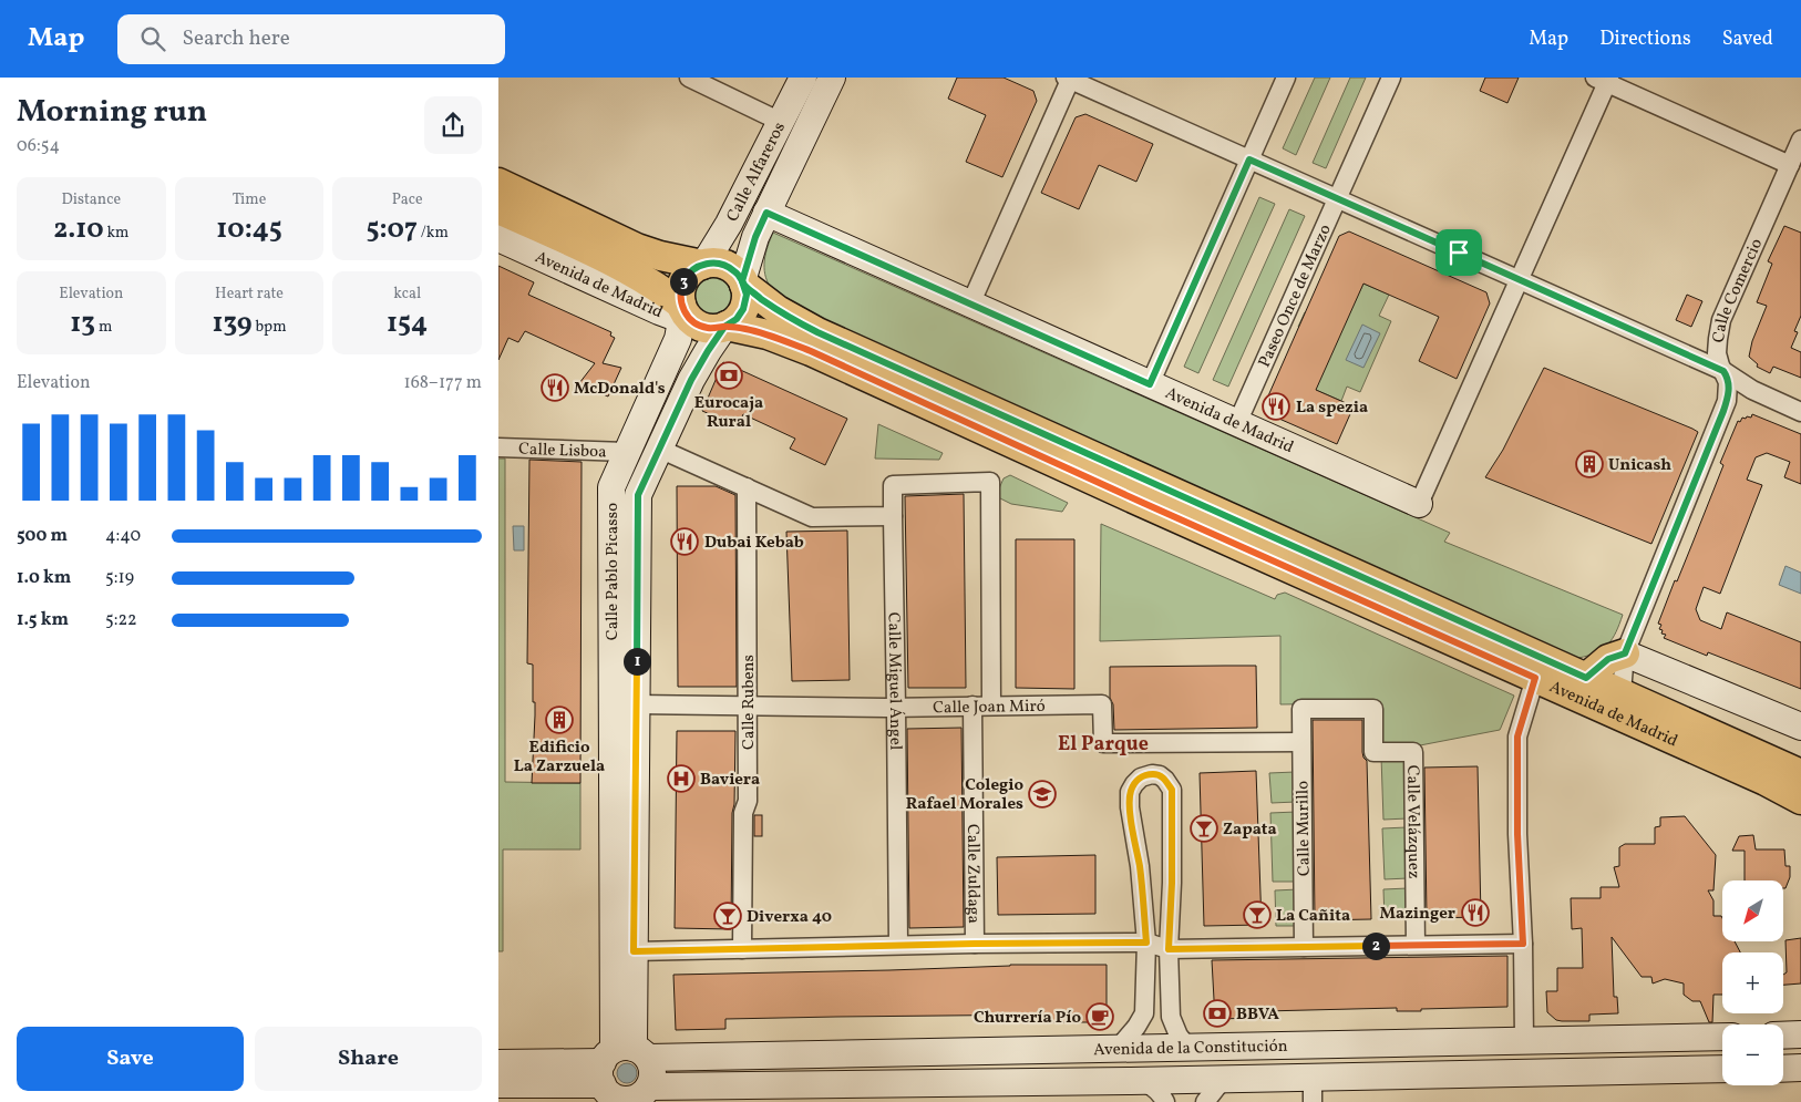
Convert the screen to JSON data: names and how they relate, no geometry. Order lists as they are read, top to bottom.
{
  "streets": {
    "main road": ["Avenida de Madrid"],
    "street": [
      "Calle Alfareros",
      "Calle Comercio",
      "Paseo Once de Marzo",
      "Calle Lisboa",
      "Calle Pablo Picasso",
      "Calle Miguel Ángel",
      "Calle Rubens",
      "Calle Joan Miró",
      "Calle Velázquez",
      "Calle Murillo",
      "Calle Zuldaga",
      "Avenida de la Constitución"
    ]
  },
  "crossings": [
    ["Calle Alfareros", "Avenida de Madrid"],
    ["Calle Alfareros", "Calle Pablo Picasso"],
    ["Avenida de Madrid", "Calle Comercio"],
    ["Avenida de Madrid", "Paseo Once de Marzo"],
    ["Avenida de Madrid", "Calle Pablo Picasso"],
    ["Calle Lisboa", "Calle Pablo Picasso"],
    ["Calle Pablo Picasso", "Calle Joan Miró"],
    ["Calle Pablo Picasso", "Avenida de la Constitución"],
    ["Calle Miguel Ángel", "Calle Joan Miró"],
    ["Calle Rubens", "Calle Joan Miró"],
    ["Calle Joan Miró", "Calle Murillo"],
    ["Calle Joan Miró", "Calle Zuldaga"],
    ["Calle Velázquez", "Calle Murillo"]
  ],
  "districts": ["El Parque"],
  "places": {
    "bank": ["Eurocaja Rural", "BBVA"],
    "restaurant": [
      "McDonald's",
      "La spezia",
      "Dubai Kebab",
      "Mazinger"
    ],
    "building": ["Unicash", "Edificio La Zarzuela"],
    "hospital": ["Baviera"],
    "school or university": ["Colegio Rafael Morales"],
    "bar": ["Zapata", "La Cañita", "Diverxa 40"],
    "cafe": ["Churrería Pío"]
  },
  "north": "bottom left",
  "page": {
    "header": "Map",
    "search": "Search here",
    "nav": ["Map", "Directions", "Saved"],
    "heading": ["Morning run", "06:54"],
    "stats": [
      ["Distance", "2.10 km"],
      ["Time", "10:45"],
      ["Pace", "5:07 /km"],
      ["Elevation", "13 m"],
      ["Heart rate", "139 bpm"],
      ["kcal", "154"]
    ],
    "pins": ["3", "1", "2"],
    "chart": ["Elevation", "168–177 m"],
    "list": [
      {
        "name": "500 m",
        "note": "4:40"
      },
      {
        "name": "1.0 km",
        "note": "5:19"
      },
      {
        "name": "1.5 km",
        "note": "5:22"
      }
    ],
    "map_buttons": ["+", "−"],
    "buttons": ["Save", "Share"]
  }
}
